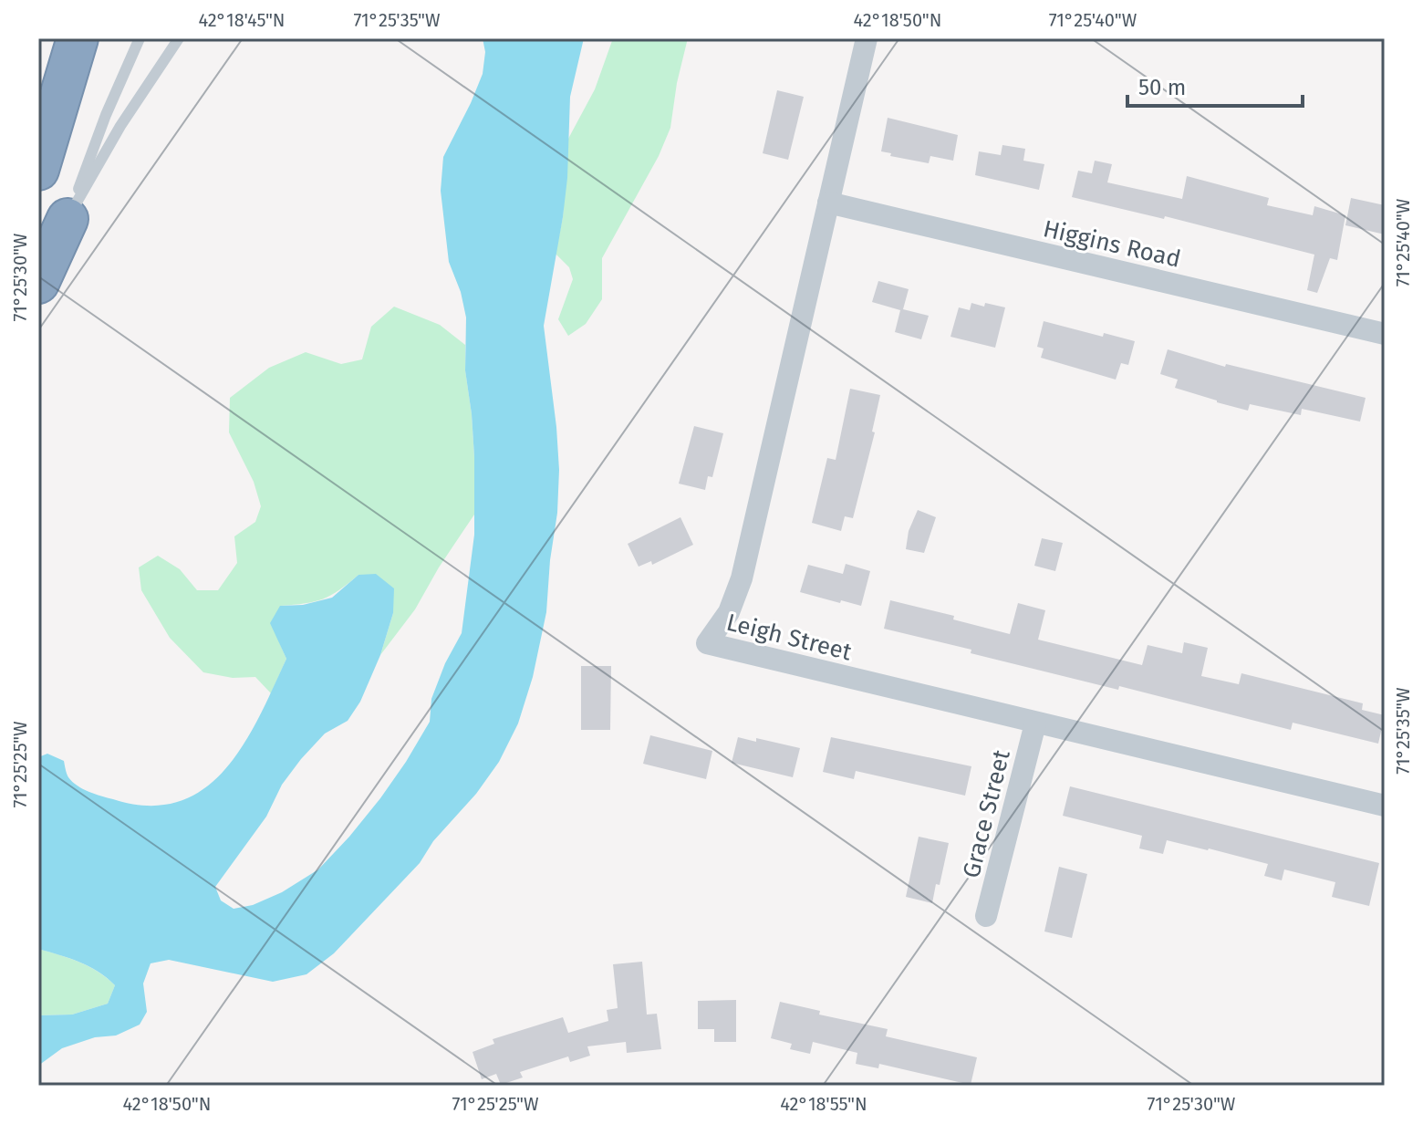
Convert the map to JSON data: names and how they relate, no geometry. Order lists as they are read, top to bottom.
{
  "streets": {
    "street": ["Higgins Road", "Leigh Street", "Grace Street"]
  },
  "crossings": [
    ["Higgins Road", "Leigh Street"],
    ["Leigh Street", "Grace Street"]
  ],
  "scale_bar": "50 m",
  "coordinates": [
    "42°18'45\"N",
    "71°25'35\"W",
    "42°18'50\"N",
    "71°25'40\"W",
    "71°25'30\"W",
    "71°25'25\"W",
    "42°18'55\"N"
  ]
}
